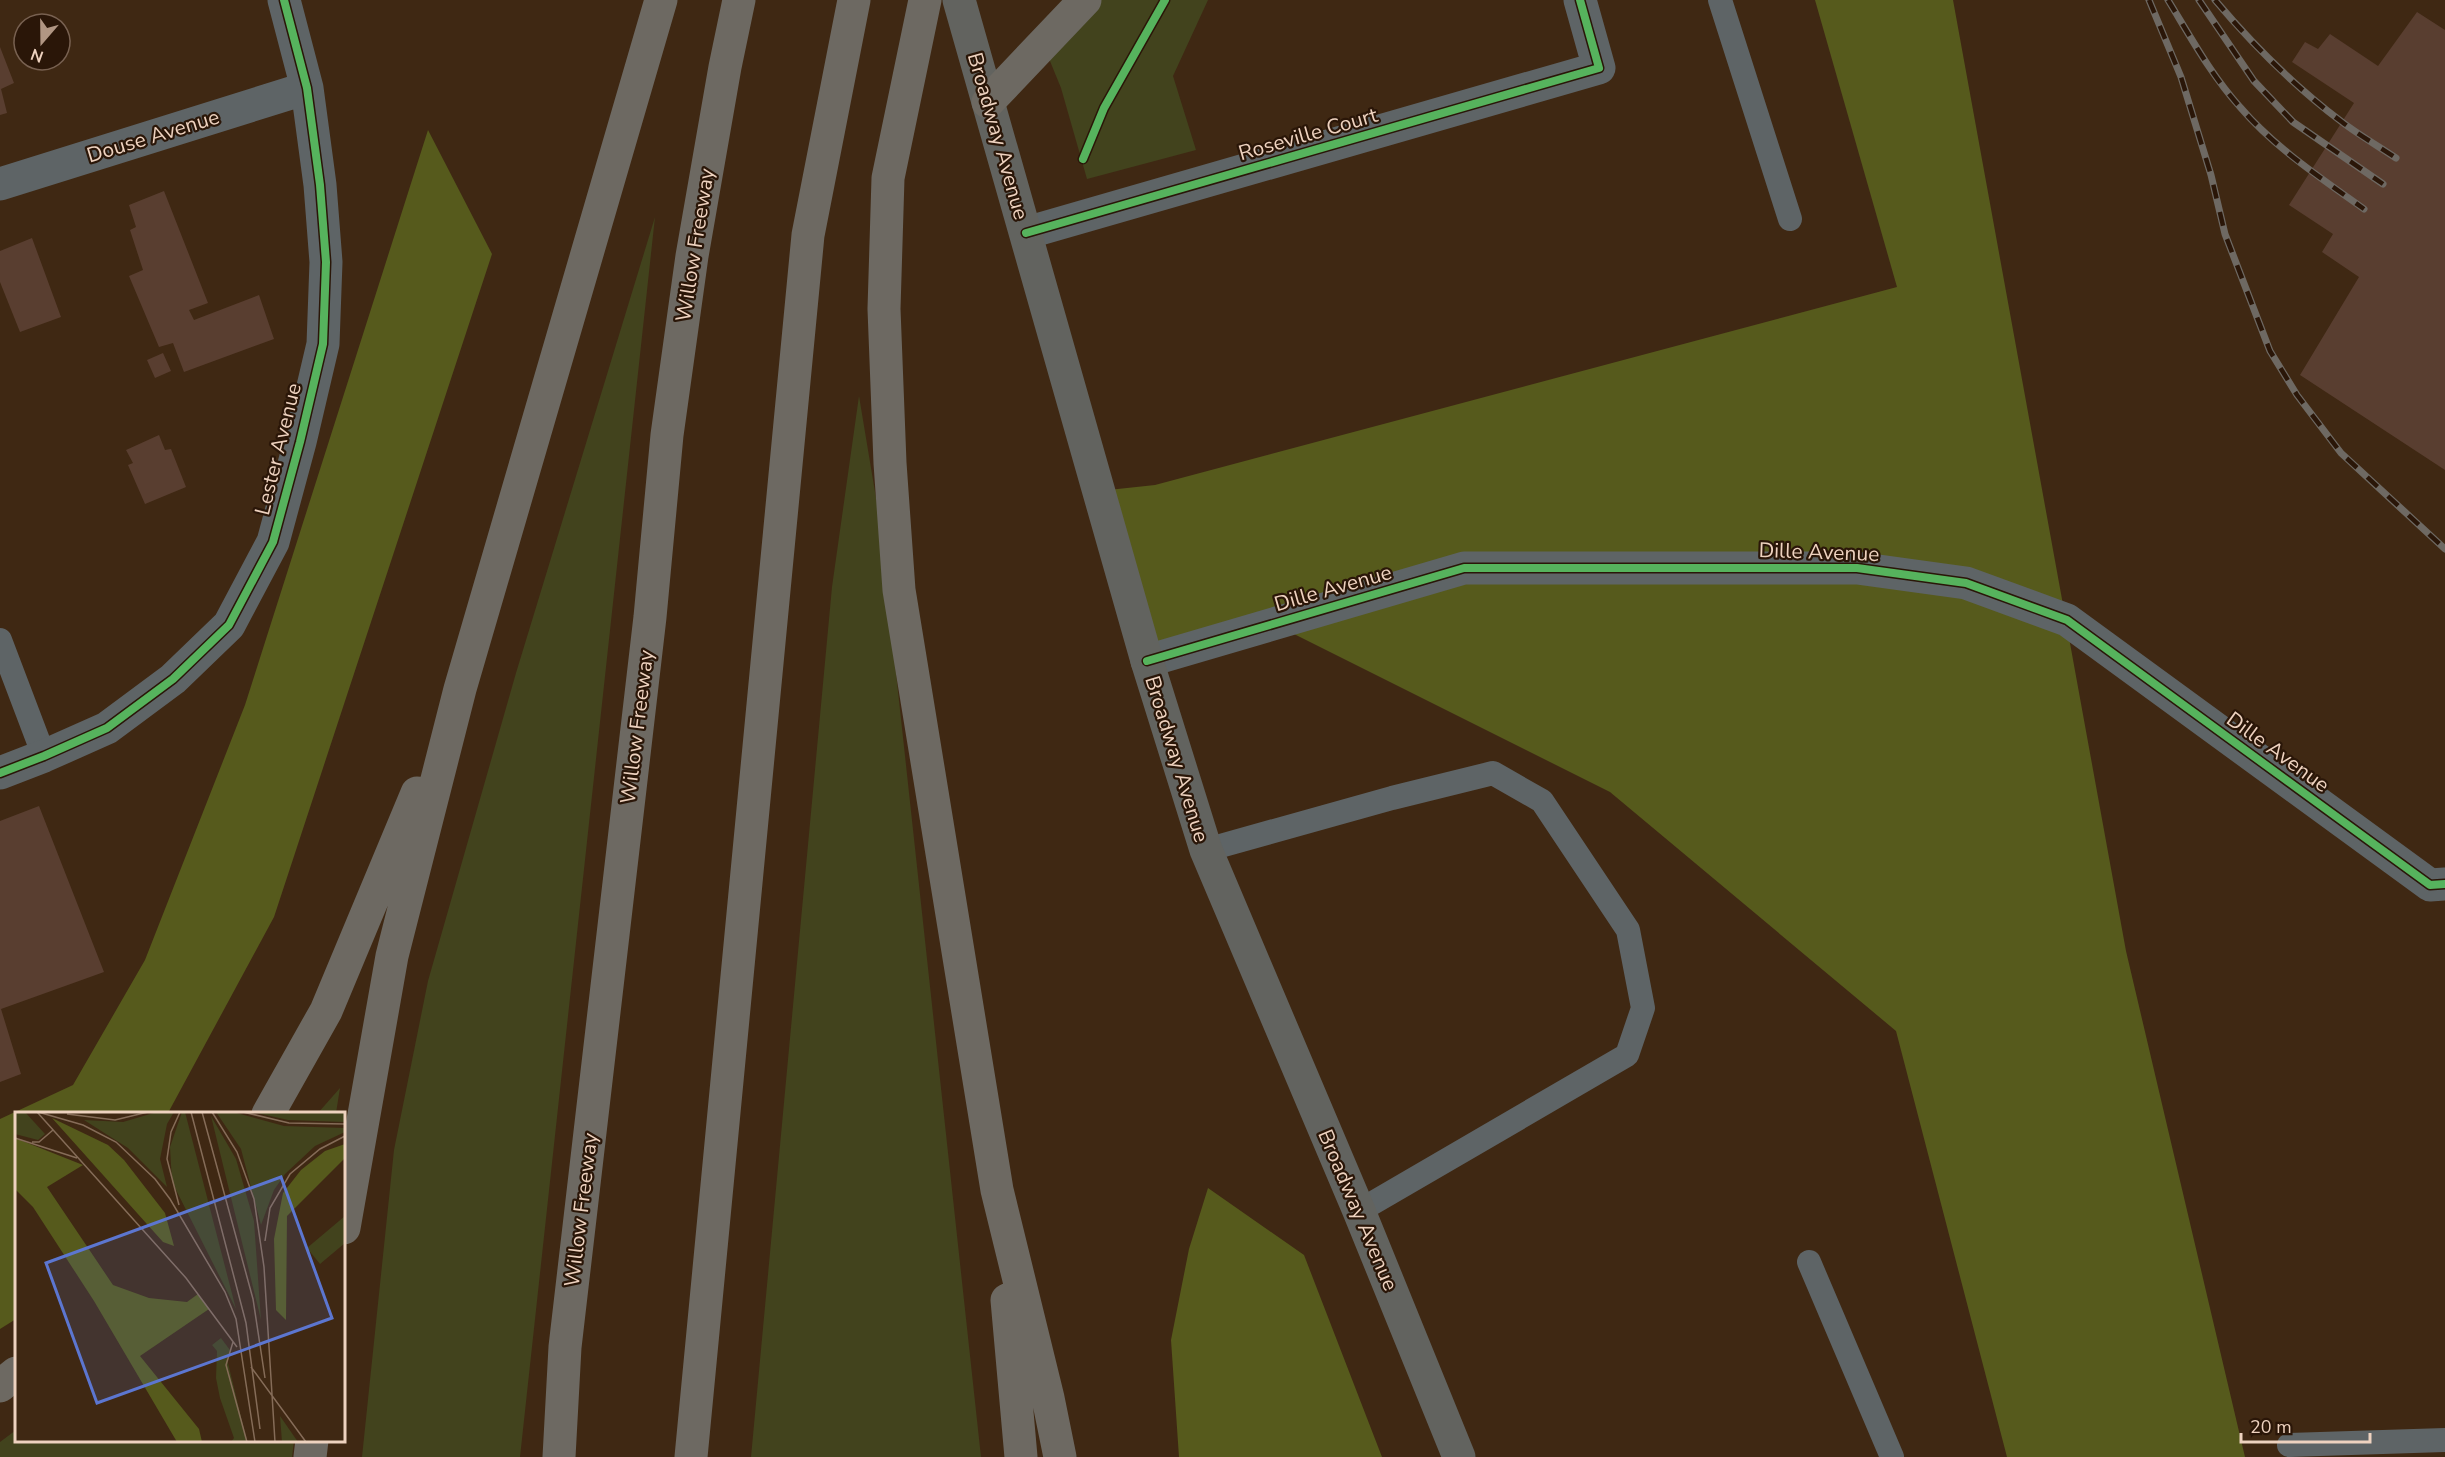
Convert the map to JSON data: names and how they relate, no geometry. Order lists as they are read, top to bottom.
{
  "streets": {
    "highway": ["Willow Freeway"],
    "main road": ["Broadway Avenue"],
    "street": [
      "Roseville Court",
      "Douse Avenue",
      "Lester Avenue",
      "Dille Avenue"
    ]
  },
  "crossings": [
    ["Roseville Court", "Broadway Avenue"],
    ["Douse Avenue", "Lester Avenue"],
    ["Broadway Avenue", "Dille Avenue"]
  ],
  "scale_bar": "20 m",
  "north": "bottom"
}
